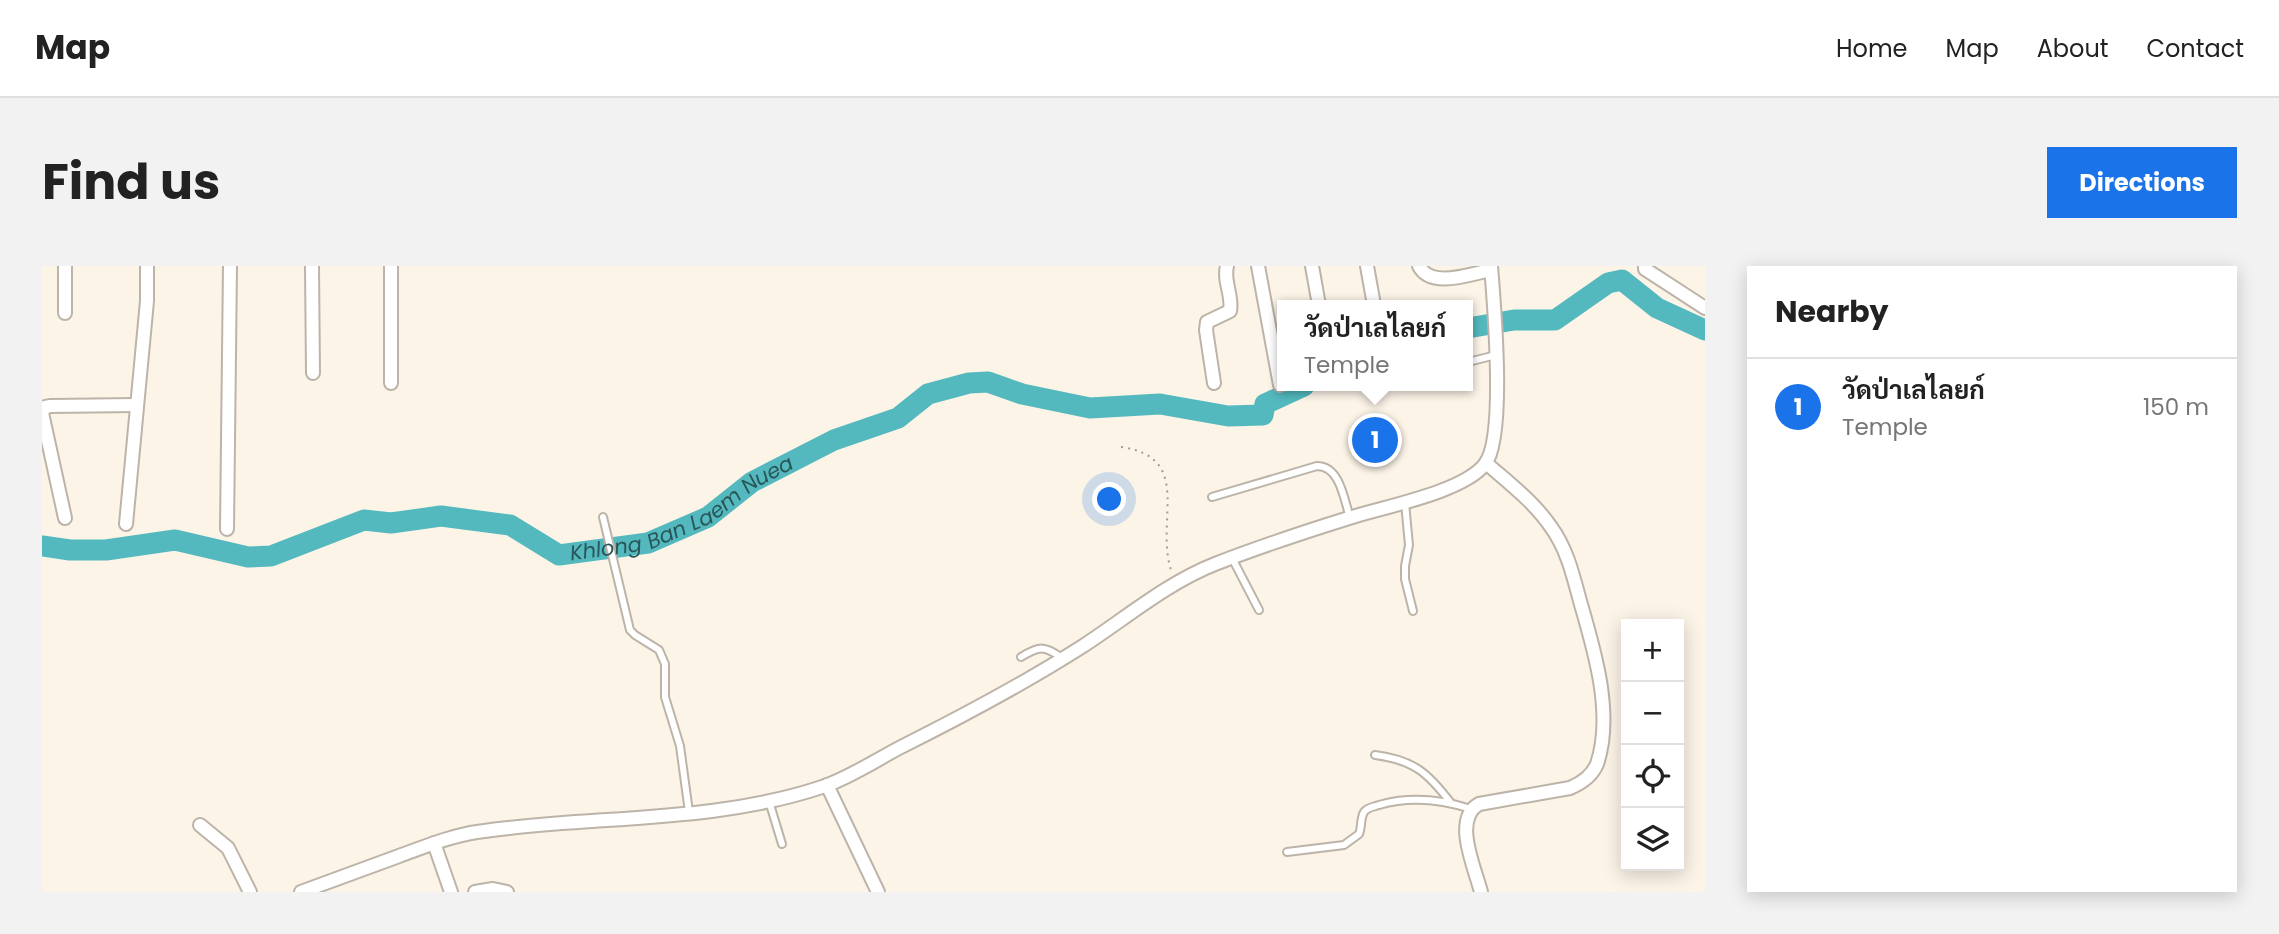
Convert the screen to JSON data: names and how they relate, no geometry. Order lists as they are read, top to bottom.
{
  "water": ["Khlong Ban Laem Nuea"],
  "page": {
    "header": "Map",
    "nav": [
      "Home",
      "Map",
      "About",
      "Contact"
    ],
    "title": "Find us",
    "buttons": "Directions",
    "heading": "Nearby",
    "popup": ["วัดป่าเลไลยก์", "Temple"],
    "list": [
      {
        "mark": "1",
        "name": "วัดป่าเลไลยก์",
        "note": "Temple",
        "value": "150 m"
      }
    ],
    "pins": "1",
    "map_buttons": ["+", "−"]
  }
}
